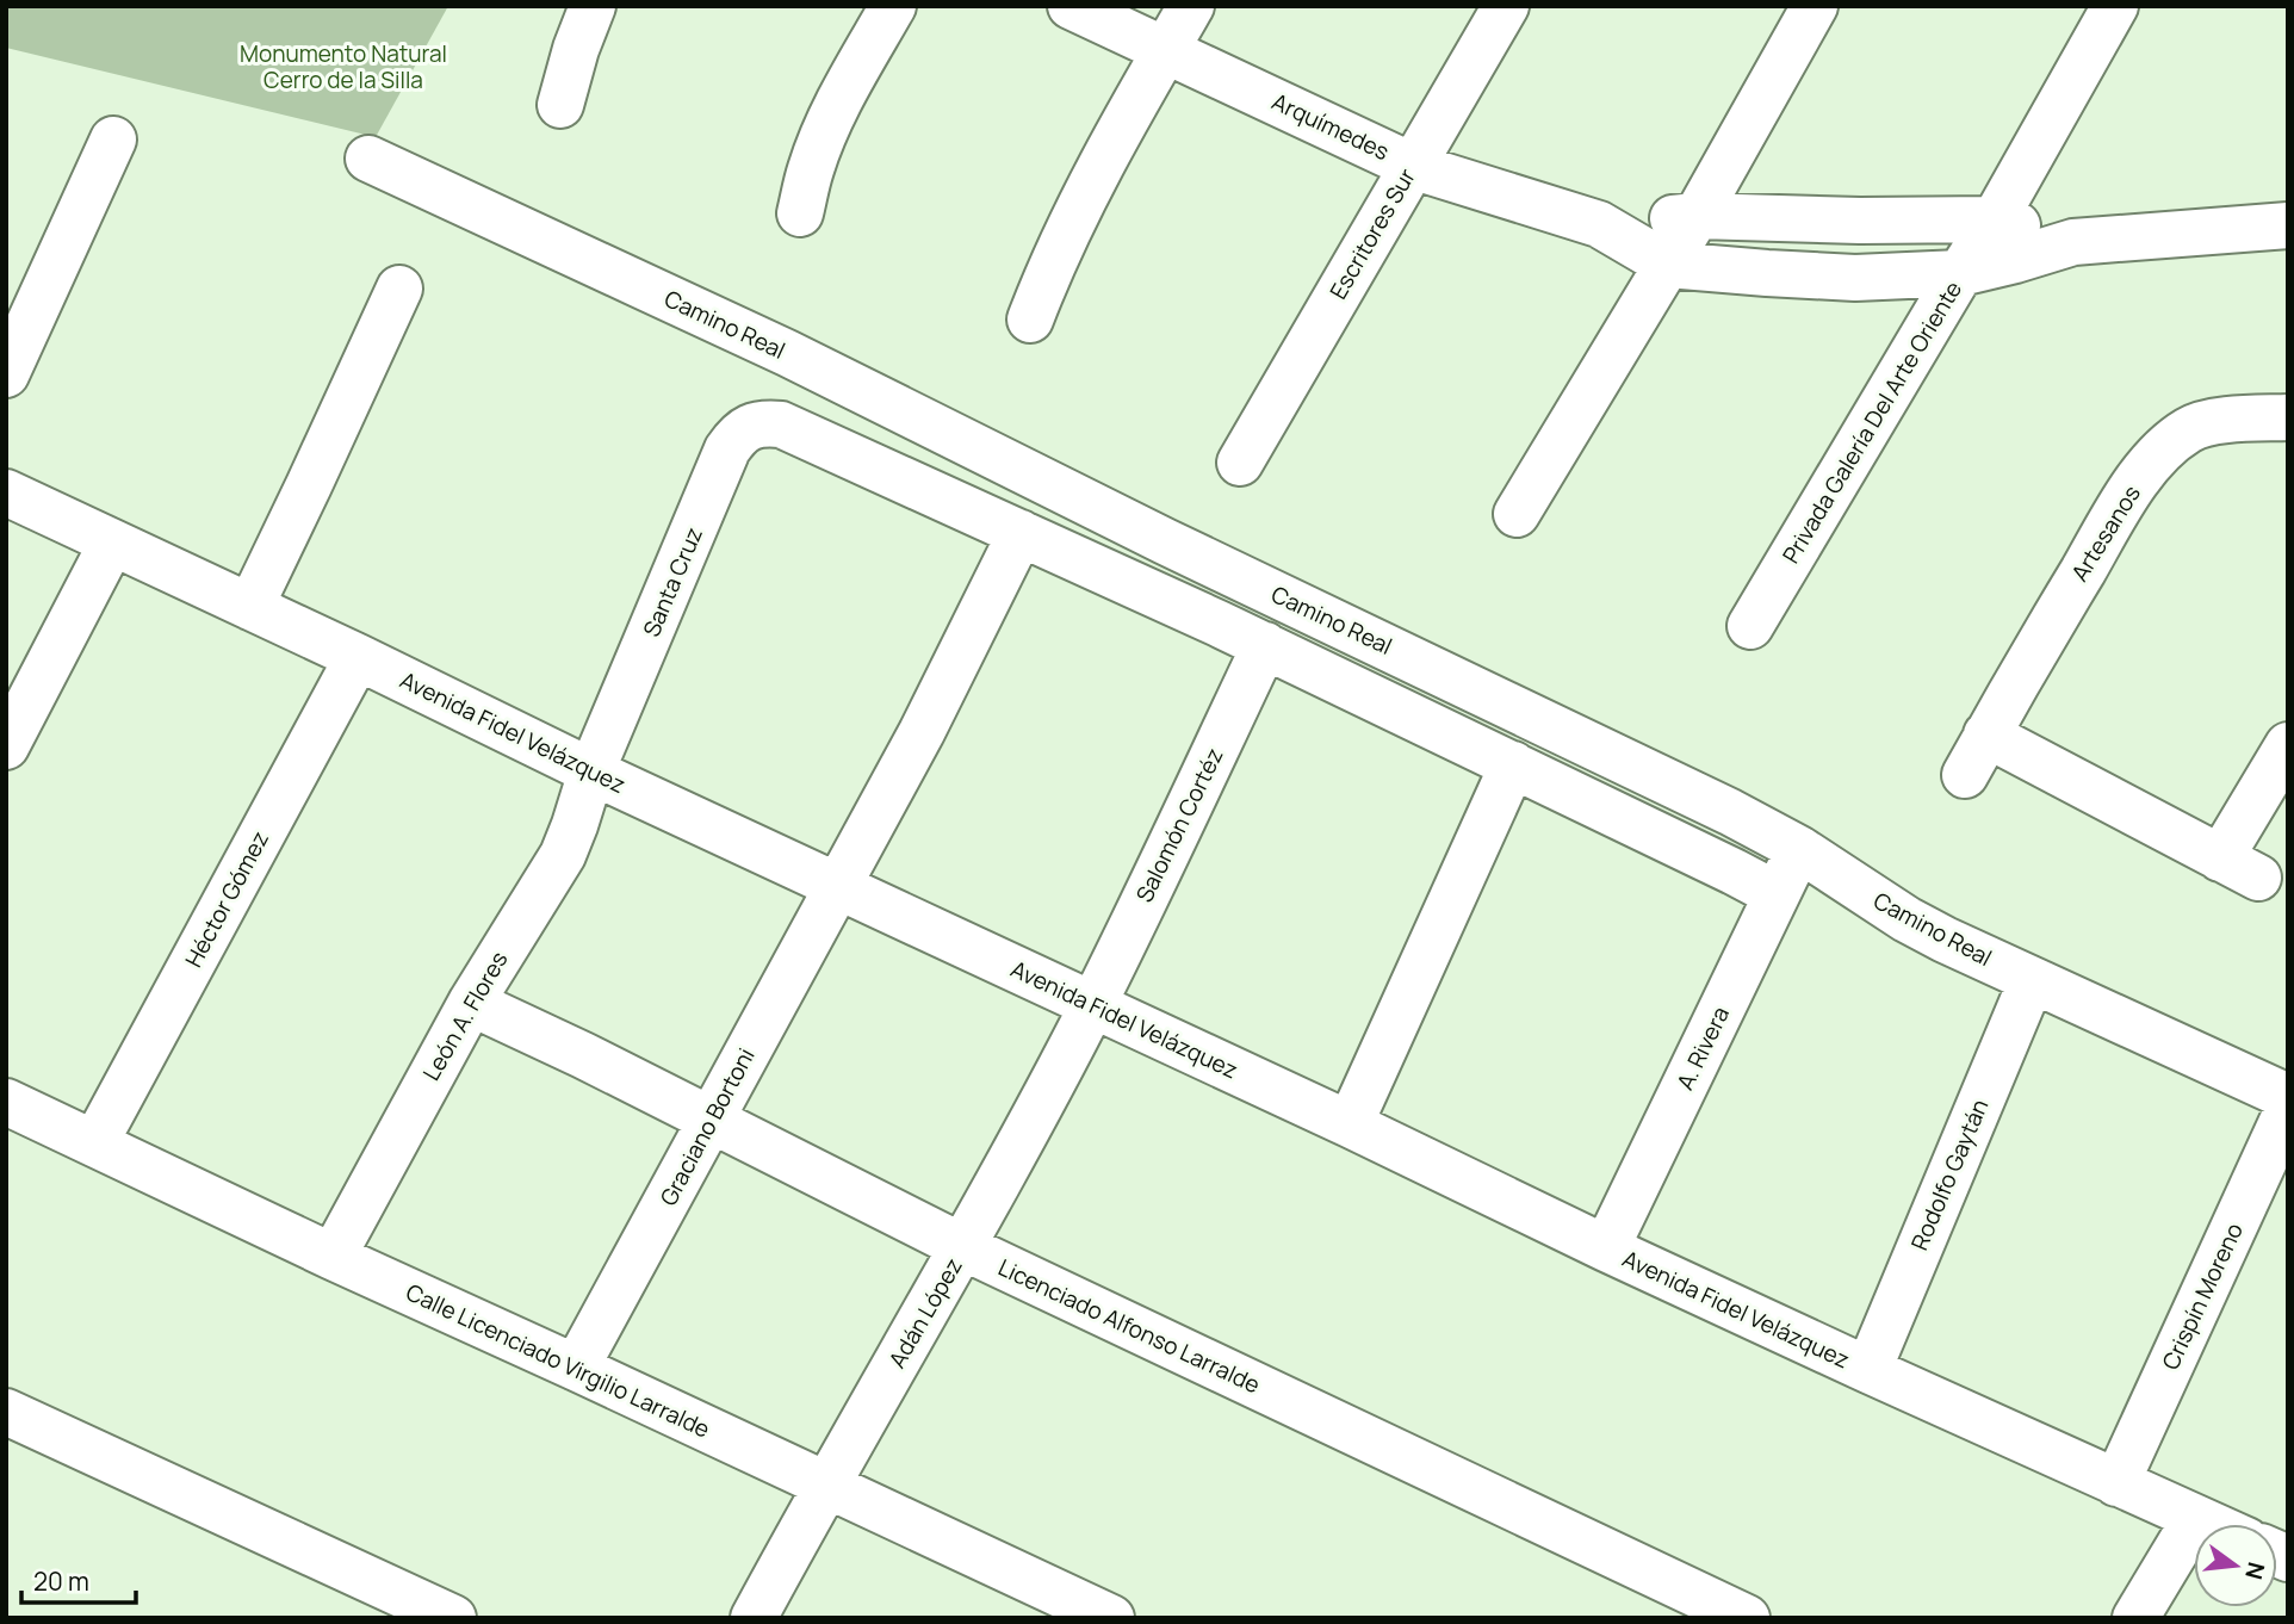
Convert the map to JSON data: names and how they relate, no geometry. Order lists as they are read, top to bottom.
{
  "streets": {
    "street": [
      "Arquímedes",
      "Escritores Sur",
      "Camino Real",
      "Privada Galería Del Arte Oriente",
      "Artesanos",
      "Santa Cruz",
      "Avenida Fidel Velázquez",
      "Salomón Cortéz",
      "Héctor Gómez",
      "León A. Flores",
      "A. Rivera",
      "Graciano Bortoni",
      "Rodolfo Gaytán",
      "Crispín Moreno",
      "Adán López",
      "Licenciado Alfonso Larralde",
      "Calle Licenciado Virgilio Larralde"
    ]
  },
  "crossings": [
    ["Arquímedes", "Escritores Sur"],
    ["Arquímedes", "Privada Galería Del Arte Oriente"],
    ["Camino Real", "A. Rivera"],
    ["Camino Real", "Rodolfo Gaytán"],
    ["Santa Cruz", "Avenida Fidel Velázquez"],
    ["Santa Cruz", "León A. Flores"],
    ["Santa Cruz", "Graciano Bortoni"],
    ["Avenida Fidel Velázquez", "Salomón Cortéz"],
    ["Avenida Fidel Velázquez", "Héctor Gómez"],
    ["Avenida Fidel Velázquez", "León A. Flores"],
    ["Avenida Fidel Velázquez", "A. Rivera"],
    ["Avenida Fidel Velázquez", "Graciano Bortoni"],
    ["Avenida Fidel Velázquez", "Rodolfo Gaytán"],
    ["Avenida Fidel Velázquez", "Crispín Moreno"],
    ["Avenida Fidel Velázquez", "Adán López"],
    ["Salomón Cortéz", "Adán López"],
    ["Héctor Gómez", "Calle Licenciado Virgilio Larralde"],
    ["León A. Flores", "Licenciado Alfonso Larralde"],
    ["León A. Flores", "Calle Licenciado Virgilio Larralde"],
    ["Graciano Bortoni", "Licenciado Alfonso Larralde"],
    ["Graciano Bortoni", "Calle Licenciado Virgilio Larralde"],
    ["Adán López", "Licenciado Alfonso Larralde"],
    ["Adán López", "Calle Licenciado Virgilio Larralde"]
  ],
  "parks": ["Monumento Natural Cerro de la Silla"],
  "scale_bar": "20 m",
  "north": "right"
}
